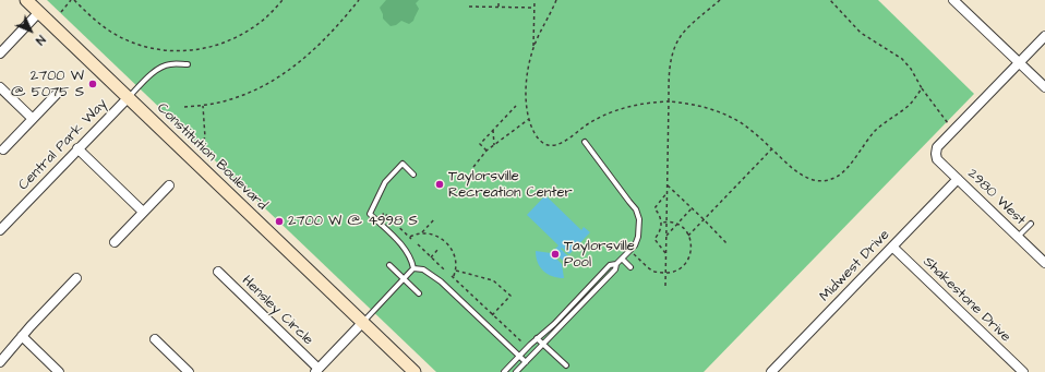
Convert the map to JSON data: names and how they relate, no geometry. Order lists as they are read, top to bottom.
{
  "streets": {
    "main road": ["Constitution Boulevard"],
    "street": [
      "Central Park Way",
      "2980 West",
      "Midwest Drive",
      "Shakestone Drive",
      "Hensley Circle"
    ]
  },
  "crossings": [
    ["Central Park Way", "Constitution Boulevard"],
    ["2980 West", "Midwest Drive"],
    ["Midwest Drive", "Shakestone Drive"]
  ],
  "places": [
    "2700 W @ 5075 S",
    "Taylorsville Recreation Center",
    "2700 W @ 4998 S",
    "Taylorsville Pool"
  ],
  "north": "bottom right"
}
